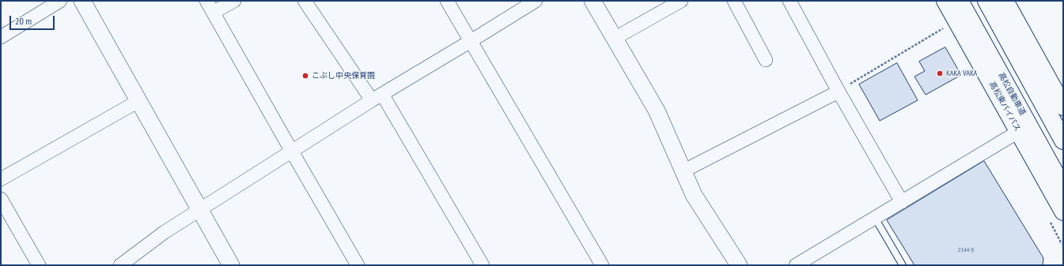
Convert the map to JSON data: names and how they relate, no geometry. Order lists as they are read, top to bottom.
{
  "streets": {
    "highway": ["高松自動車道", "高松東バイパス"]
  },
  "places": ["KAKA VAKA", "こぶし中央保育園"],
  "house_numbers": ["2144-9"],
  "scale_bar": "20 m"
}
